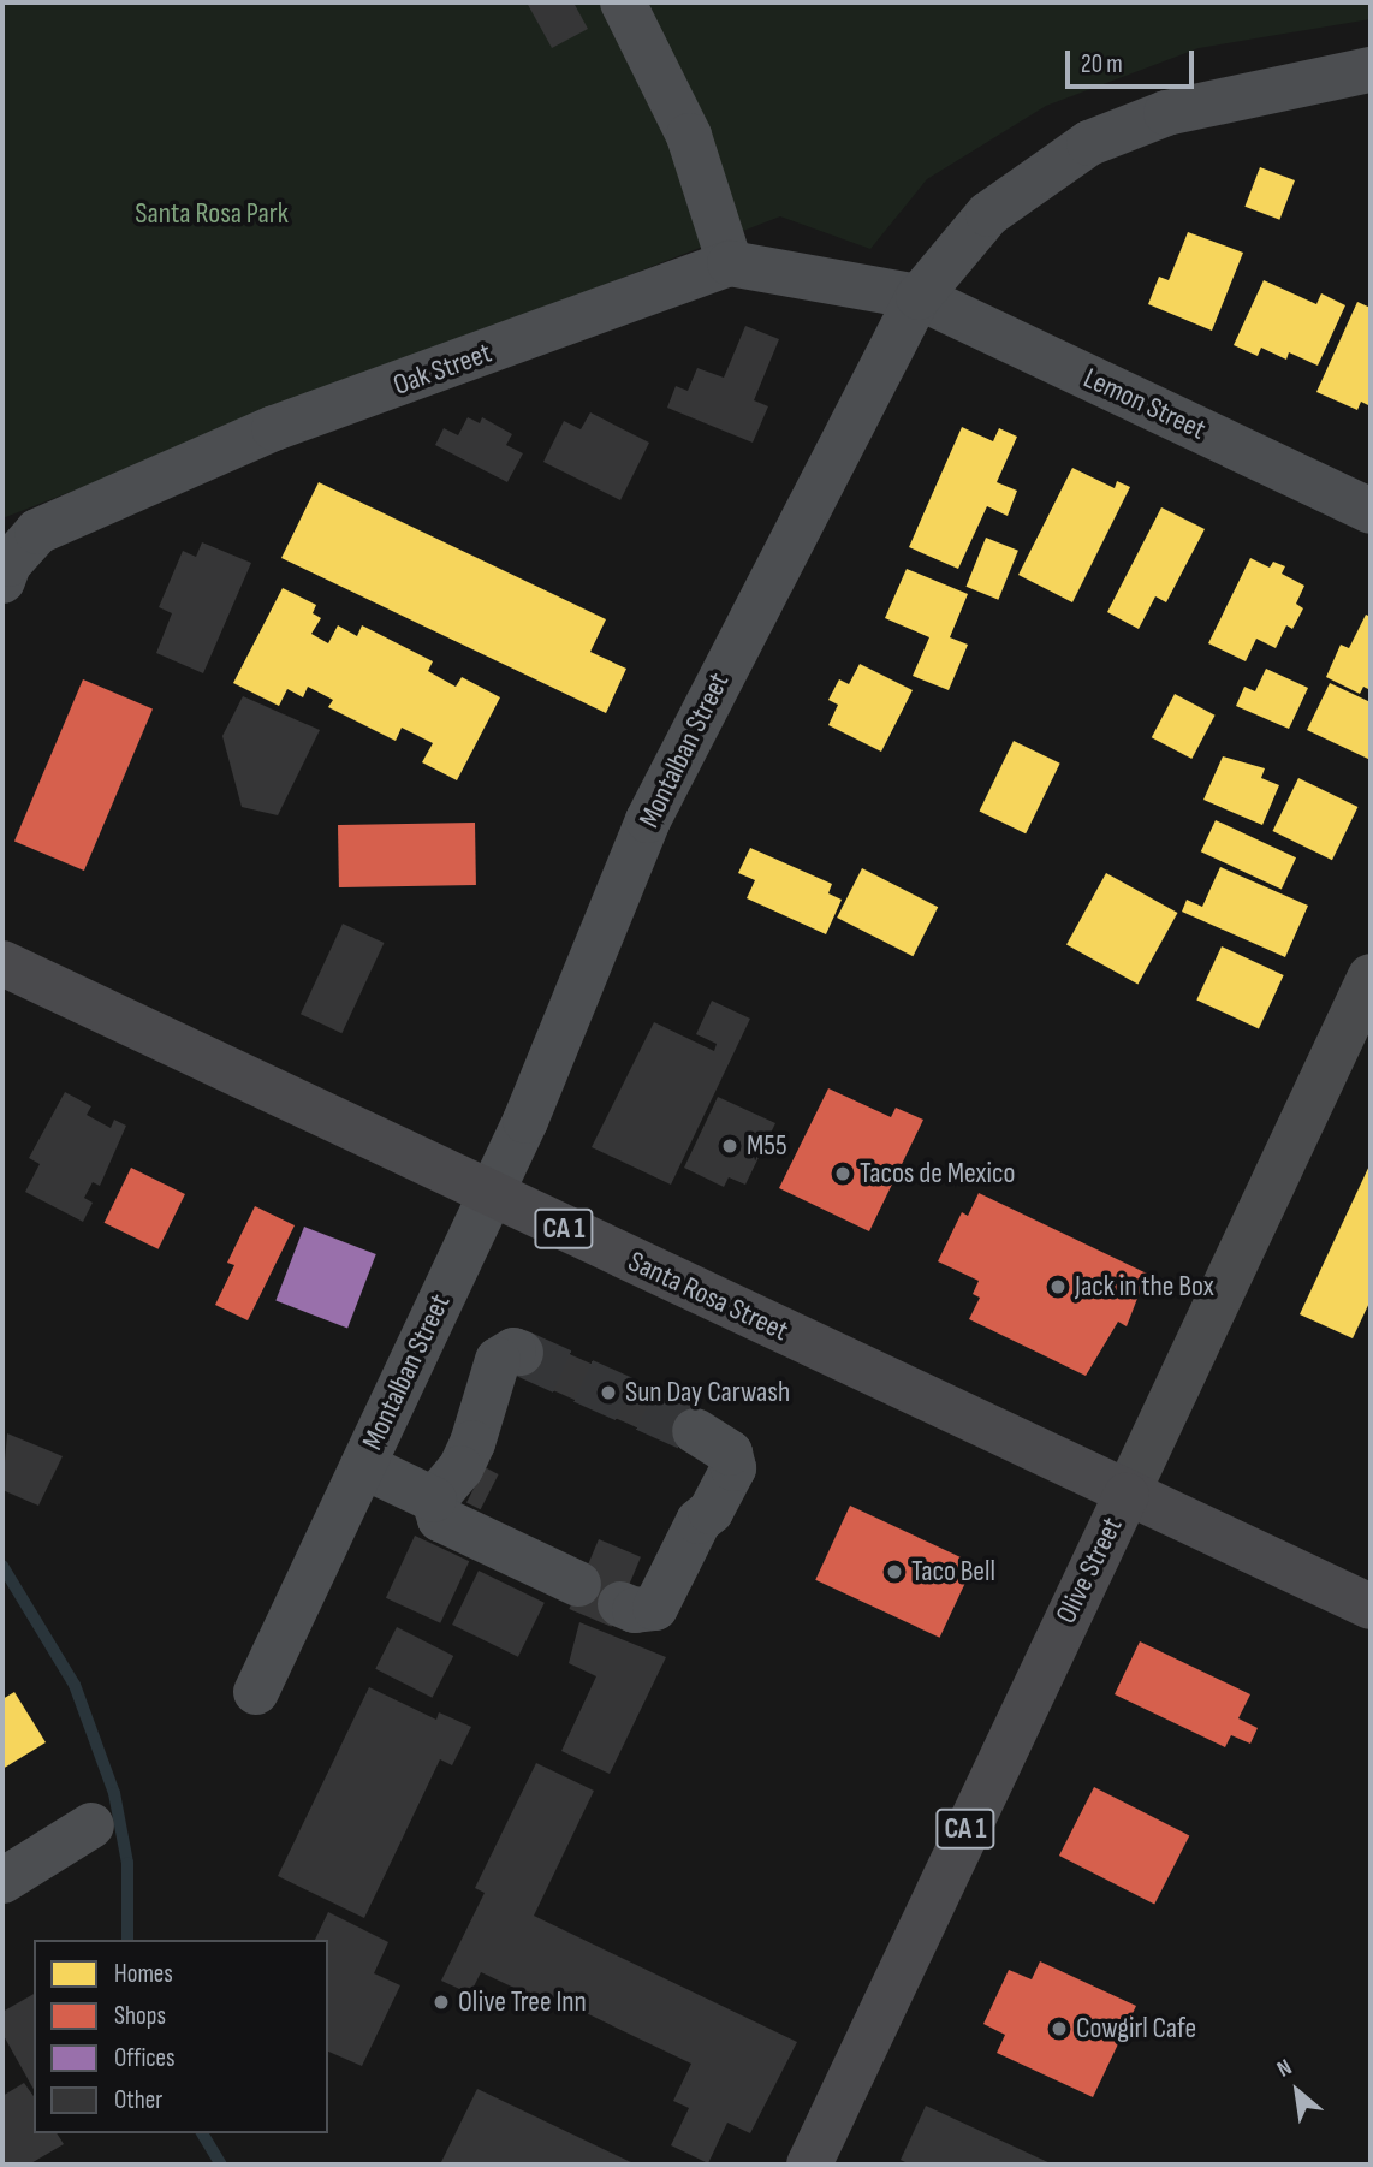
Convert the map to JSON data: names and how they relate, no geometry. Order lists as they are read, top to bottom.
{
  "streets": {
    "highway": ["CA 1", "Santa Rosa Street", "Olive Street"],
    "street": ["Oak Street", "Lemon Street", "Montalban Street"]
  },
  "crossings": [
    ["Lemon Street", "Montalban Street"],
    ["Montalban Street", "Santa Rosa Street"],
    ["Santa Rosa Street", "Olive Street"]
  ],
  "parks": ["Santa Rosa Park"],
  "places": [
    "M55",
    "Tacos de Mexico",
    "Jack in the Box",
    "Sun Day Carwash",
    "Taco Bell",
    "Olive Tree Inn",
    "Cowgirl Cafe"
  ],
  "legend": [
    "Homes",
    "Shops",
    "Offices",
    "Other"
  ],
  "scale_bar": "20 m",
  "north": "top left"
}
